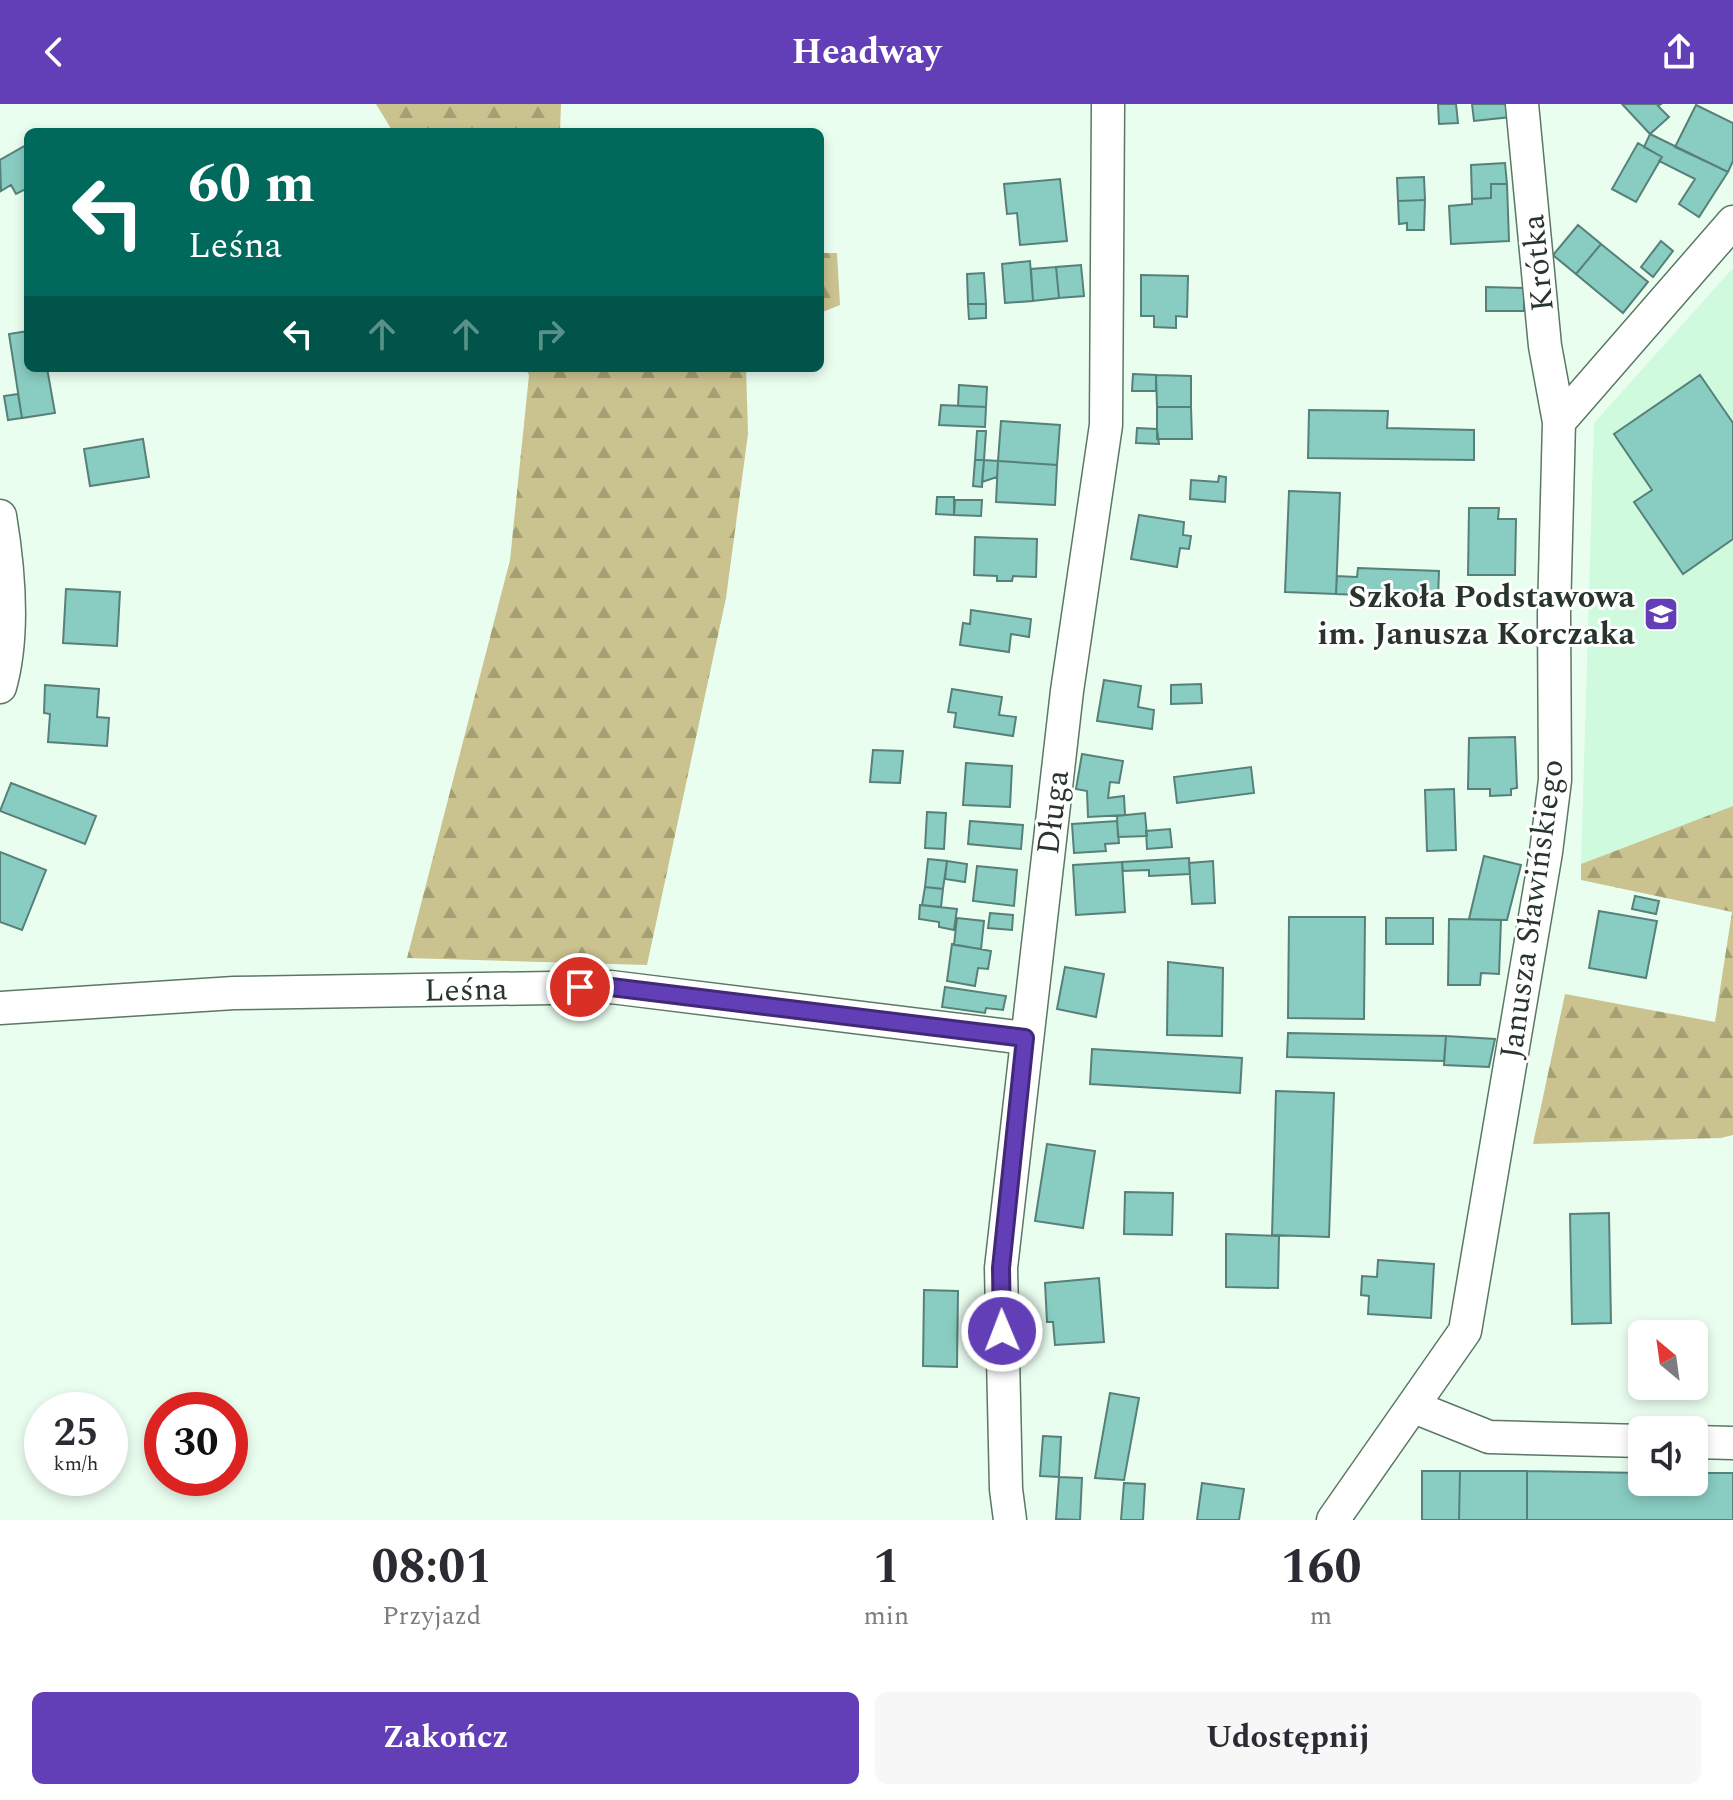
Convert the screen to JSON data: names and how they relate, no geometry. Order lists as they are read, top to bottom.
{
  "streets": {
    "street": [
      "Krótka",
      "Długa",
      "Janusza Sławińskiego",
      "Leśna"
    ]
  },
  "crossings": [
    ["Krótka", "Janusza Sławińskiego"],
    ["Długa", "Leśna"]
  ],
  "places": {
    "school or university": ["Szkoła Podstawowa im. Janusza Korczaka"]
  },
  "north": "top left",
  "page": {
    "header": "Headway",
    "turn": ["60 m", "Leśna"],
    "speed": "25 km/h",
    "limit": "30",
    "eta": [
      "08:01",
      "Przyjazd",
      "1",
      "min",
      "160",
      "m"
    ],
    "buttons": ["Zakończ", "Udostępnij"]
  }
}
